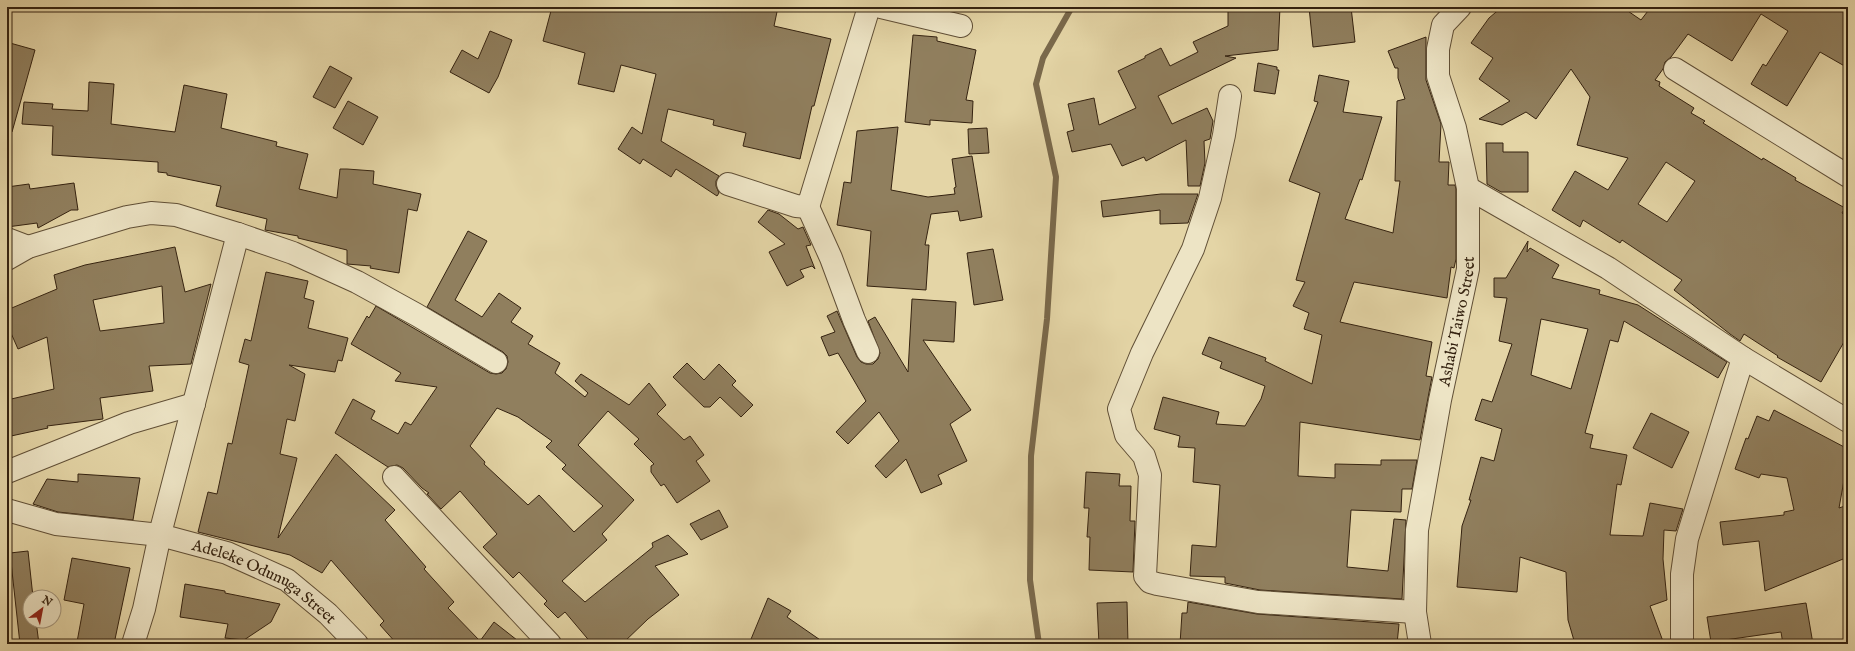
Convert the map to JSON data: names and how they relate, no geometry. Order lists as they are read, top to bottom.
{
  "streets": {
    "street": ["Ashabi Taiwo Street", "Adeleke Odunuga Street"]
  },
  "north": "top right"
}
